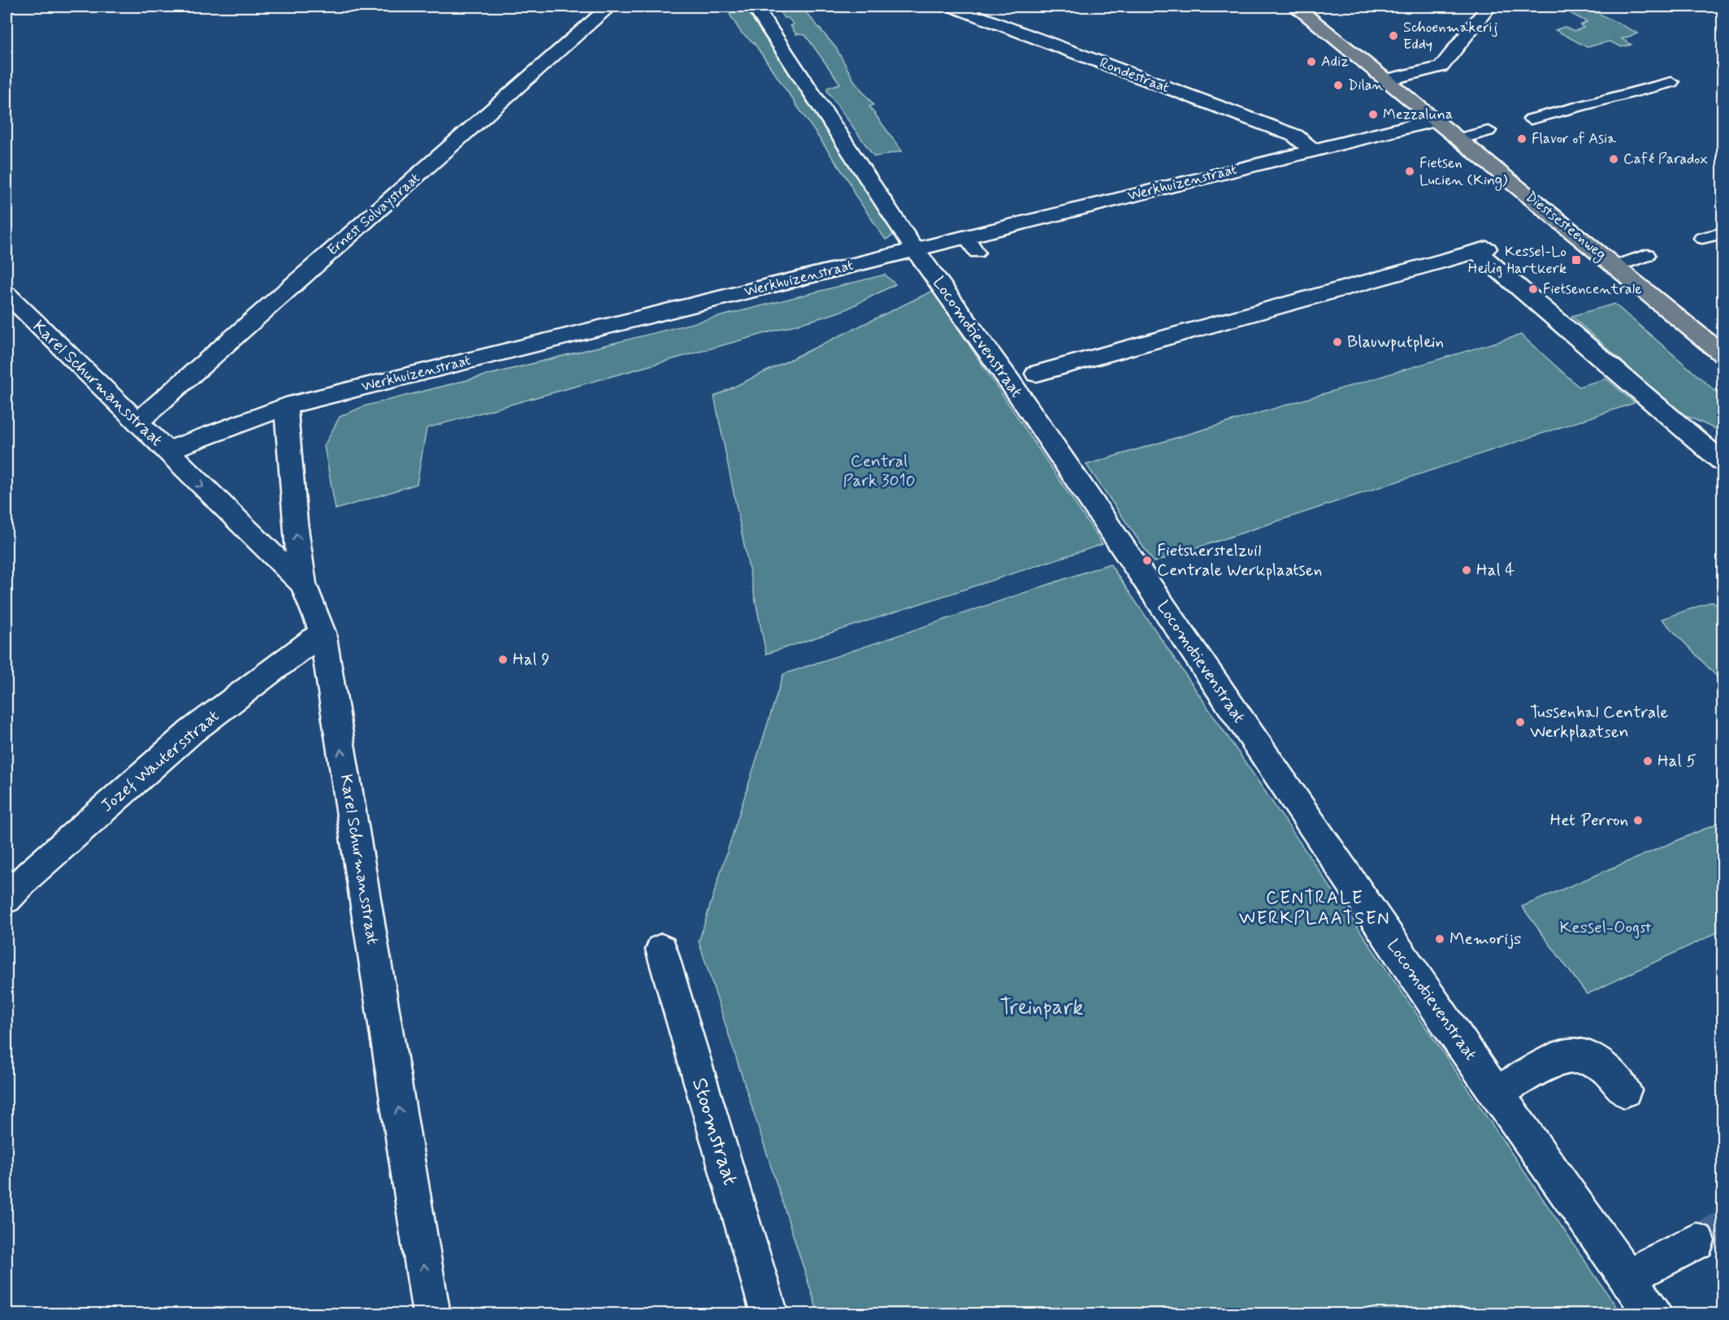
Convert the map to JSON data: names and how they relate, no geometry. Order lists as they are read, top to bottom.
{
  "streets": {
    "main road": ["Diestsesteenweg"],
    "street": [
      "Rondestraat",
      "Werkhuizenstraat",
      "Ernest Solvaystraat",
      "Locomotievenstraat",
      "Karel Schurmansstraat",
      "Jozef Wautersstraat",
      "Stoomstraat"
    ]
  },
  "crossings": [
    ["Rondestraat", "Werkhuizenstraat"],
    ["Werkhuizenstraat", "Diestsesteenweg"],
    ["Werkhuizenstraat", "Locomotievenstraat"],
    ["Werkhuizenstraat", "Karel Schurmansstraat"],
    ["Ernest Solvaystraat", "Karel Schurmansstraat"],
    ["Karel Schurmansstraat", "Jozef Wautersstraat"]
  ],
  "one_way": ["Karel Schurmansstraat"],
  "districts": ["CENTRALE WERKPLAATSEN"],
  "parks": ["Central Park 3010", "Kessel-Oogst", "Treinpark"],
  "places": {
    "other": [
      "Schoenmakerij Eddy",
      "Adiz",
      "Dilan",
      "Mezzaluna",
      "Flavor of Asia",
      "Café Paradox",
      "Fietsen Lucien (King)",
      "Fietsencentrale",
      "Blauwputplein",
      "Fietsherstelzuil Centrale Werkplaatsen",
      "Hal 4",
      "Hal 9",
      "Tussenhal Centrale Werkplaatsen",
      "Hal 5",
      "Het Perron",
      "Memorijs"
    ],
    "transit": ["Kessel-Lo Heilig Hartkerk"]
  }
}
